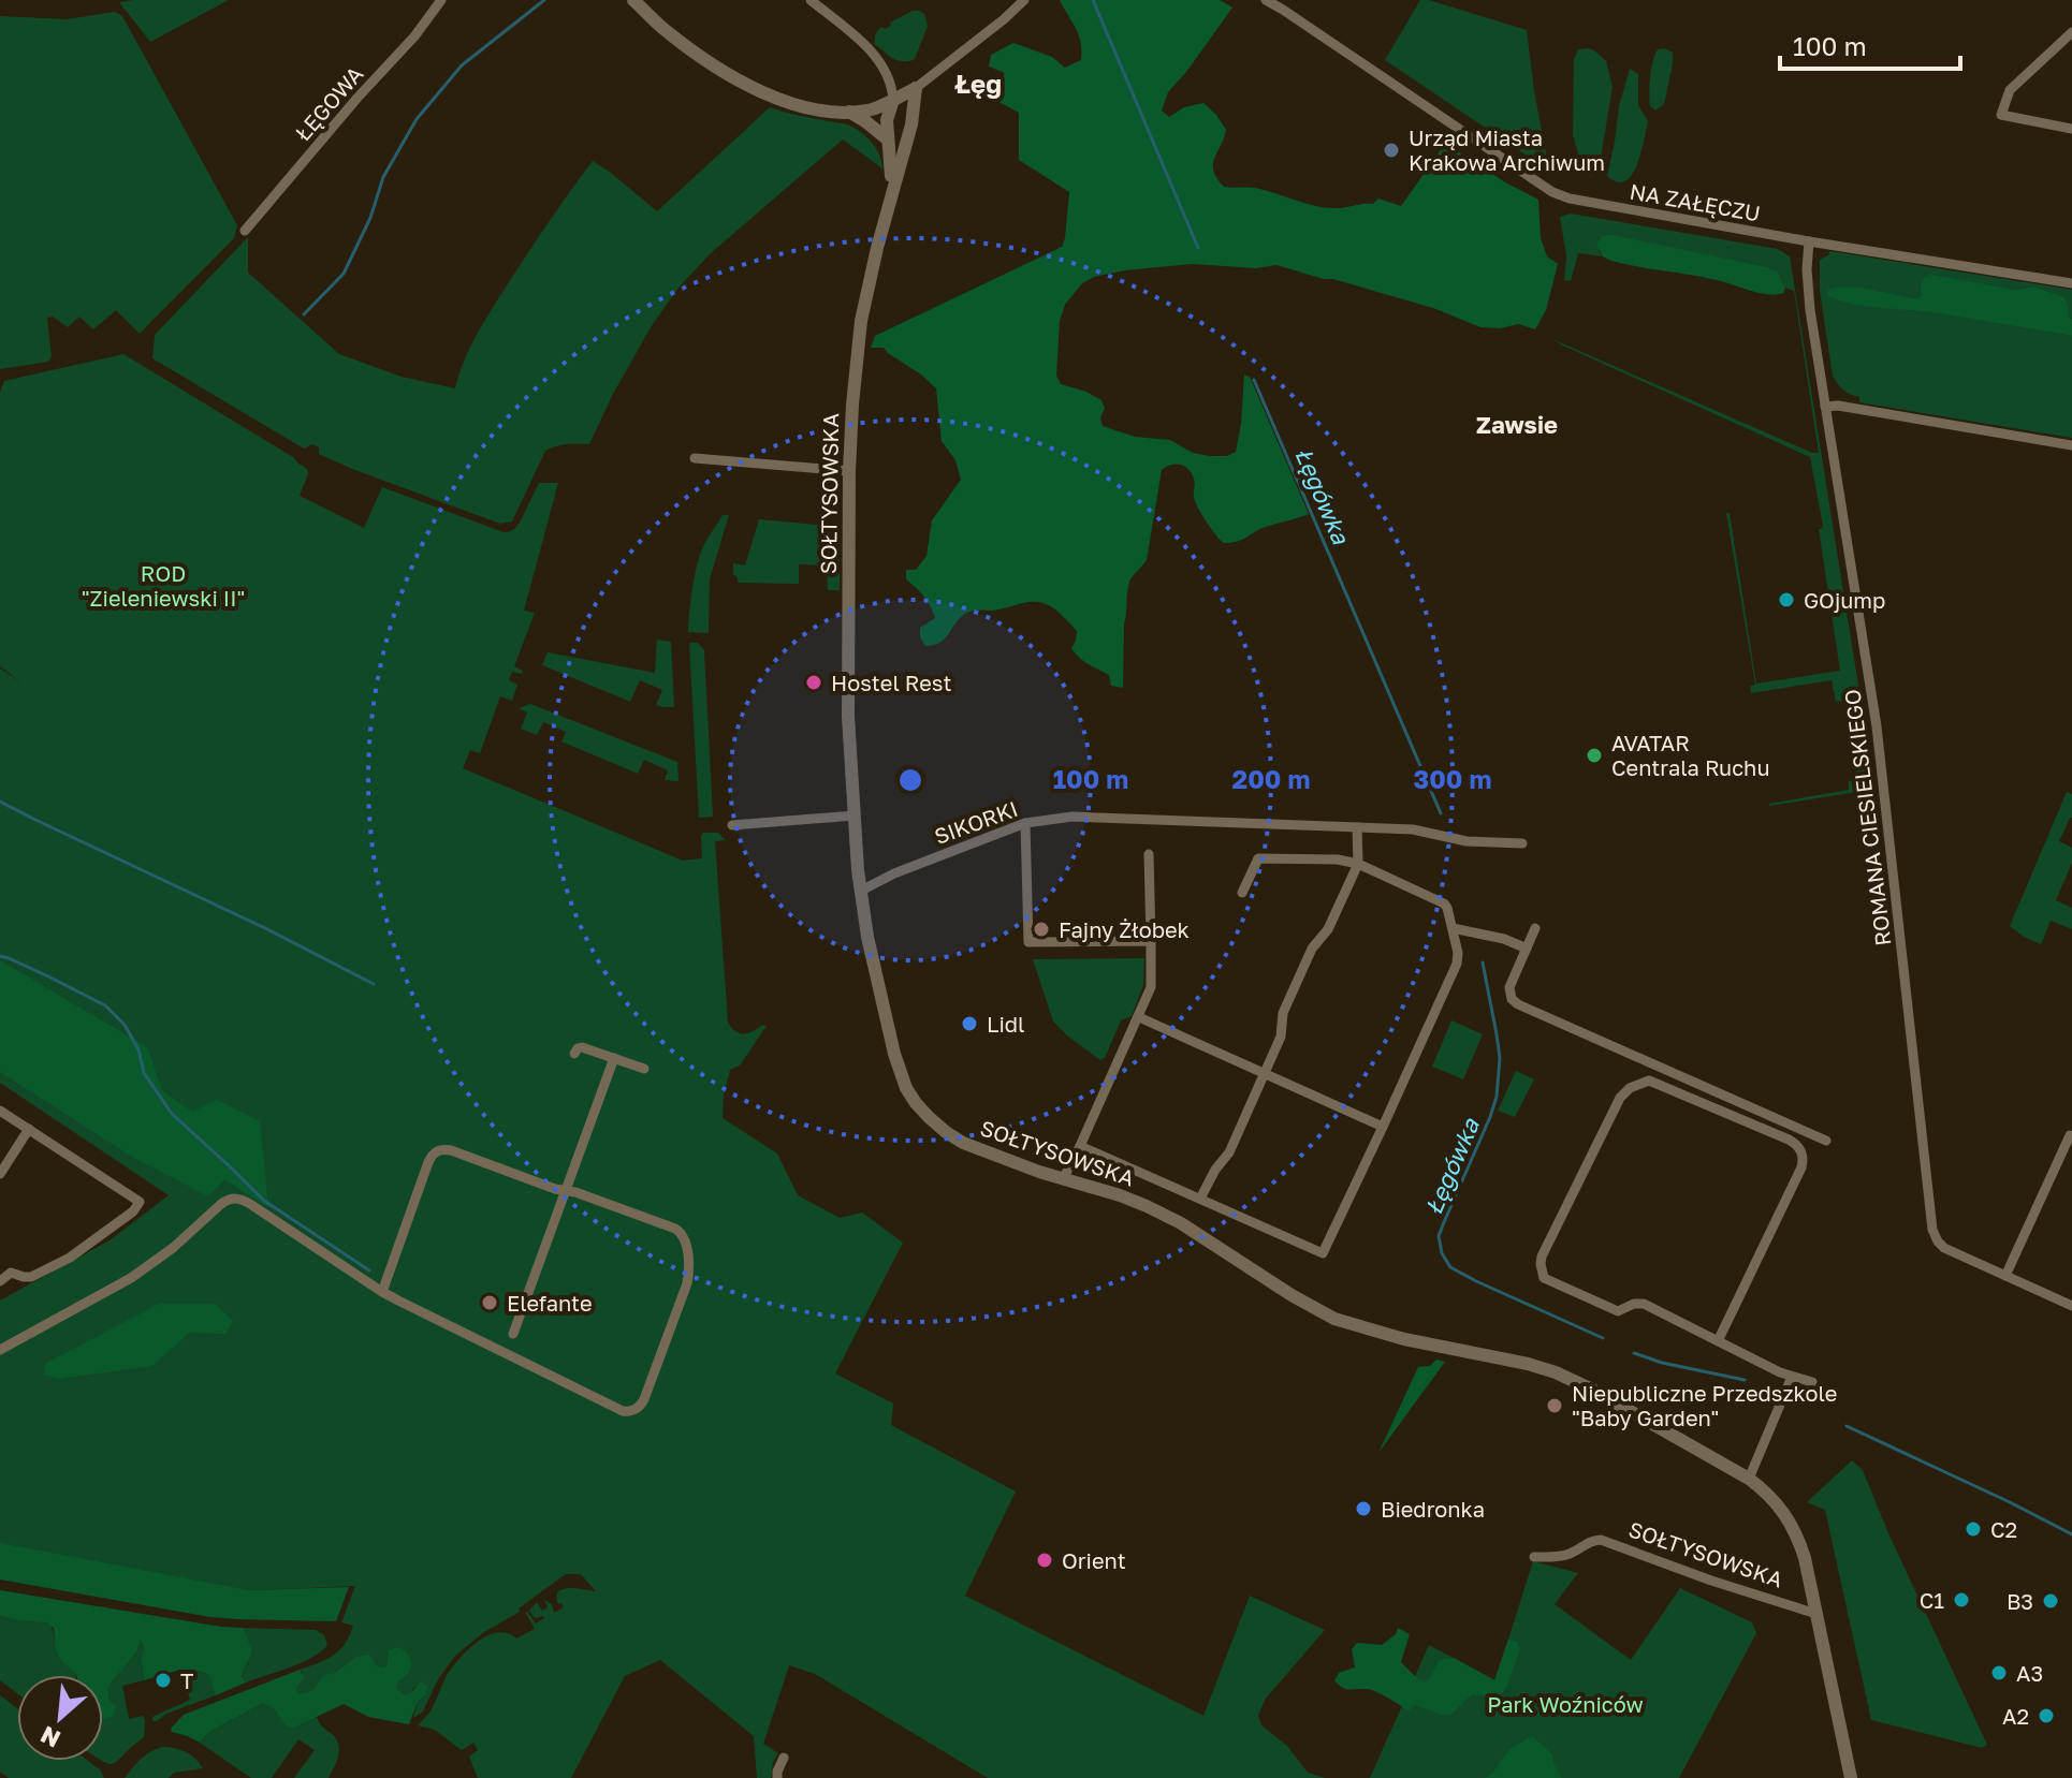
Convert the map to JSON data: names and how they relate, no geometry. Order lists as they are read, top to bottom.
{
  "streets": {
    "street": [
      "ŁĘGOWA",
      "NA ZAŁĘCZU",
      "SOŁTYSOWSKA",
      "ROMANA CIESIELSKIEGO",
      "SIKORKI"
    ]
  },
  "crossings": [
    ["NA ZAŁĘCZU", "ROMANA CIESIELSKIEGO"],
    ["SOŁTYSOWSKA", "SIKORKI"]
  ],
  "districts": ["Łęg", "Zawsie"],
  "water": ["Łęgówka"],
  "parks": ["ROD \"Zieleniewski II\"", "Park Woźniców"],
  "places": [
    "Urząd Miasta Krakowa Archiwum",
    "GOjump",
    "Hostel Rest",
    "AVATAR Centrala Ruchu",
    "Fajny Żłobek",
    "Lidl",
    "Elefante",
    "Niepubliczne Przedszkole \"Baby Garden\"",
    "Biedronka",
    "C2",
    "Orient",
    "C1",
    "B3",
    "A3",
    "T",
    "A2"
  ],
  "scale_bar": "100 m",
  "north": "bottom left",
  "rings": ["100 m", "200 m", "300 m"]
}
